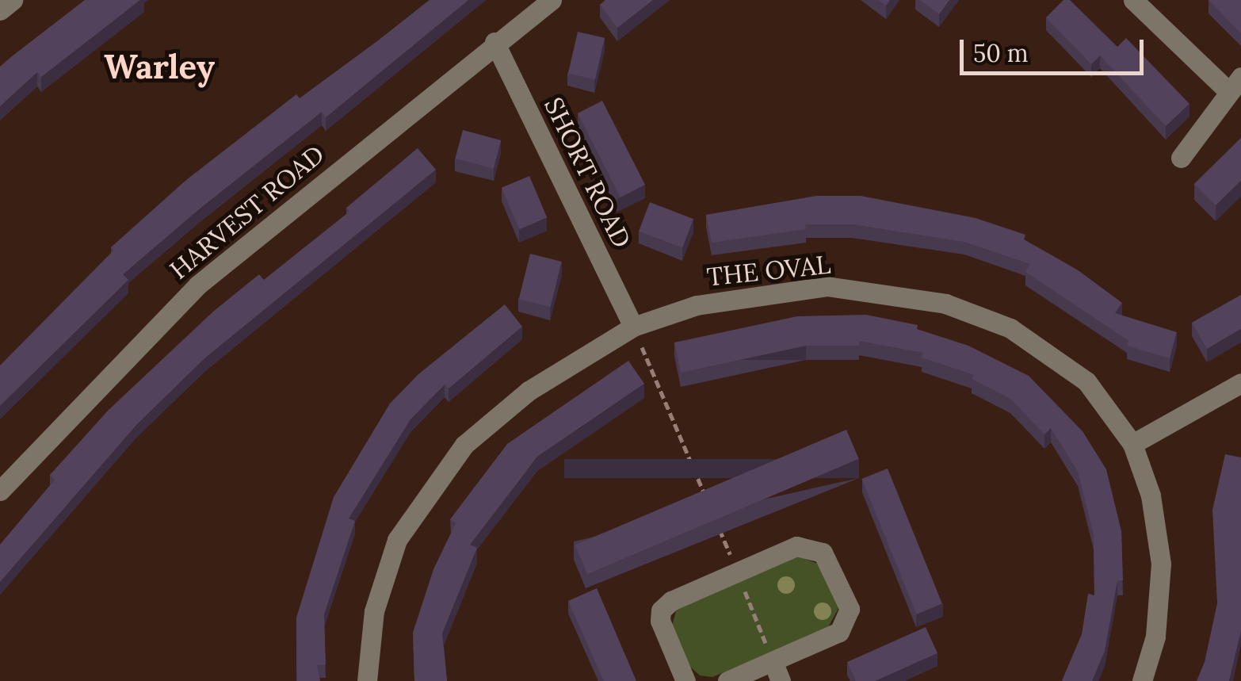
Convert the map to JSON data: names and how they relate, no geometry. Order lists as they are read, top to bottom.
{
  "streets": {
    "street": ["SHORT ROAD", "HARVEST ROAD", "THE OVAL"]
  },
  "crossings": [
    ["SHORT ROAD", "HARVEST ROAD"],
    ["SHORT ROAD", "THE OVAL"]
  ],
  "districts": ["Warley"],
  "scale_bar": "50 m"
}
